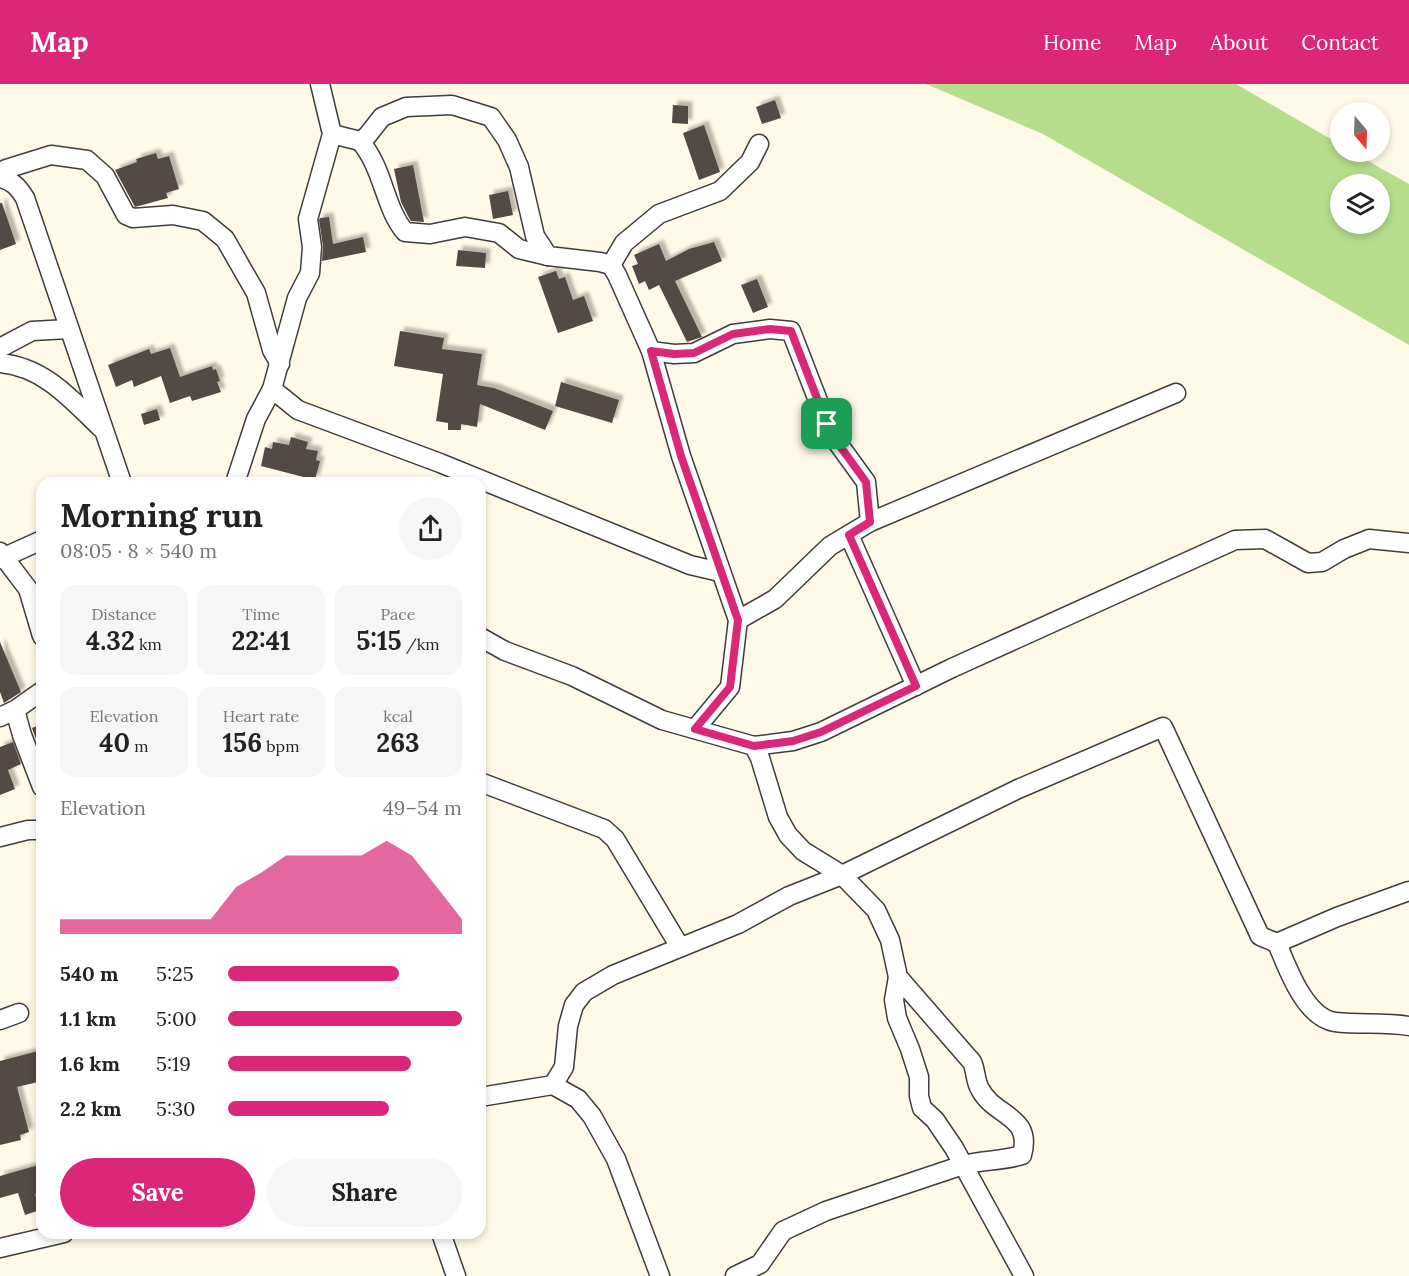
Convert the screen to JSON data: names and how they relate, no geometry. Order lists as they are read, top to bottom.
{
  "north": "bottom",
  "page": {
    "header": "Map",
    "nav": [
      "Home",
      "Map",
      "About",
      "Contact"
    ],
    "heading": ["Morning run", "08:05 · 8 × 540 m"],
    "stats": [
      ["Distance", "4.32 km"],
      ["Time", "22:41"],
      ["Pace", "5:15 /km"],
      ["Elevation", "40 m"],
      ["Heart rate", "156 bpm"],
      ["kcal", "263"]
    ],
    "chart": ["Elevation", "49–54 m"],
    "list": [
      {
        "name": "540 m",
        "note": "5:25"
      },
      {
        "name": "1.1 km",
        "note": "5:00"
      },
      {
        "name": "1.6 km",
        "note": "5:19"
      },
      {
        "name": "2.2 km",
        "note": "5:30"
      }
    ],
    "buttons": ["Save", "Share"]
  }
}
